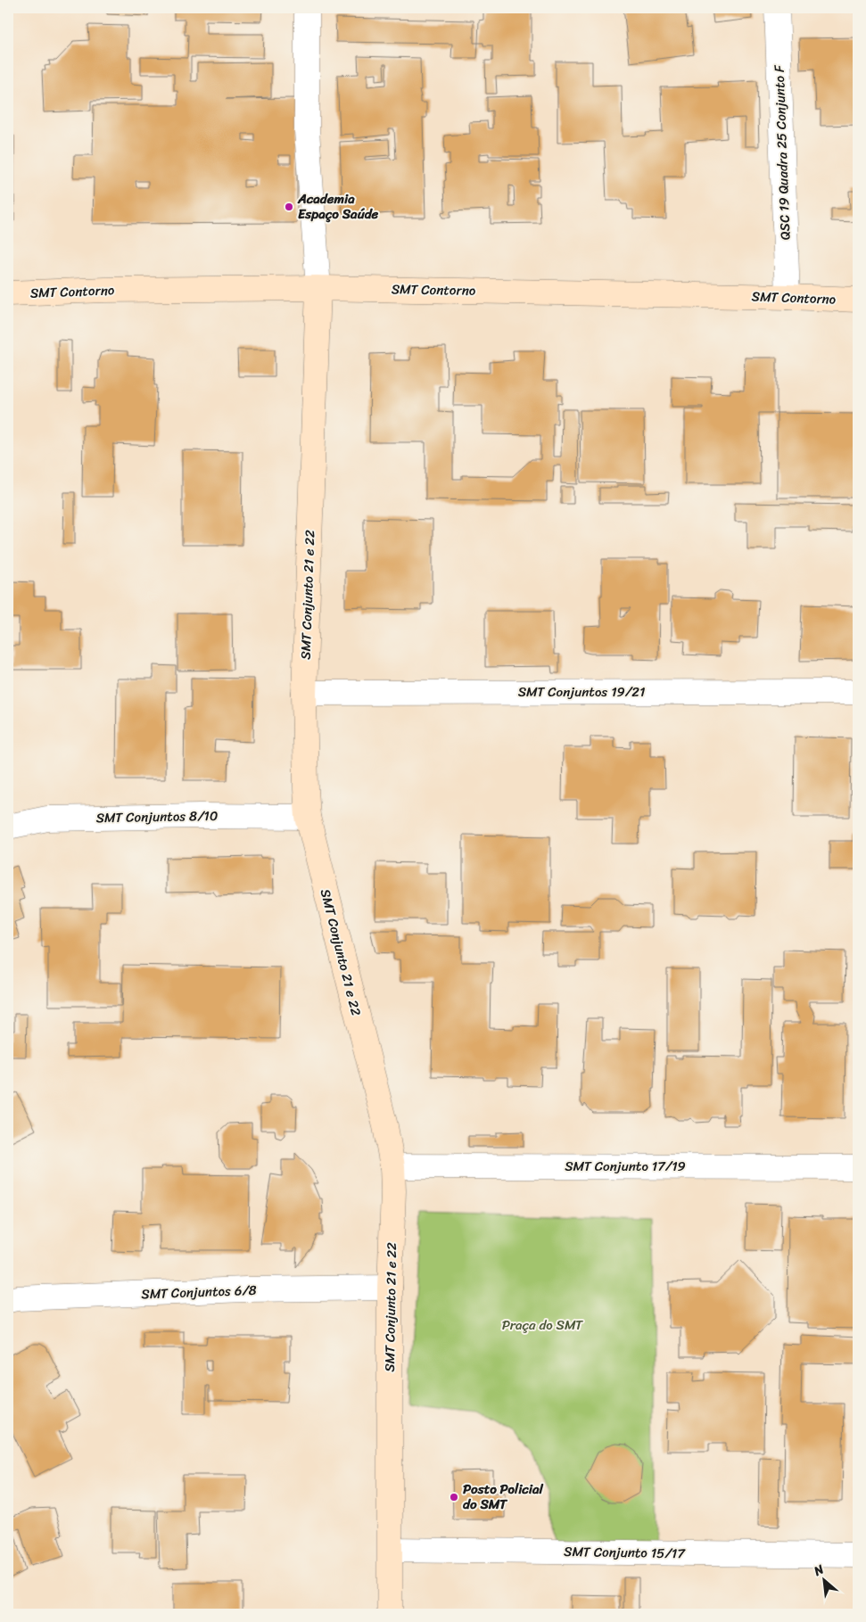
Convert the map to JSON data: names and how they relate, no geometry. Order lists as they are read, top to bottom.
{
  "streets": {
    "street": [
      "QSC 19 Quadra 25 Conjunto F",
      "SMT Contorno",
      "SMT Conjunto 21 e 22",
      "SMT Conjuntos 19/21",
      "SMT Conjuntos 8/10",
      "SMT Conjunto 17/19",
      "SMT Conjuntos 6/8",
      "SMT Conjunto 15/17"
    ]
  },
  "crossings": [
    ["QSC 19 Quadra 25 Conjunto F", "SMT Contorno"],
    ["SMT Contorno", "SMT Conjunto 21 e 22"],
    ["SMT Conjunto 21 e 22", "SMT Conjuntos 19/21"],
    ["SMT Conjunto 21 e 22", "SMT Conjuntos 8/10"],
    ["SMT Conjunto 21 e 22", "SMT Conjunto 17/19"],
    ["SMT Conjunto 21 e 22", "SMT Conjuntos 6/8"],
    ["SMT Conjunto 21 e 22", "SMT Conjunto 15/17"]
  ],
  "parks": ["Praça do SMT"],
  "places": ["Academia Espaço Saúde", "Posto Policial do SMT"],
  "north": "top left"
}
